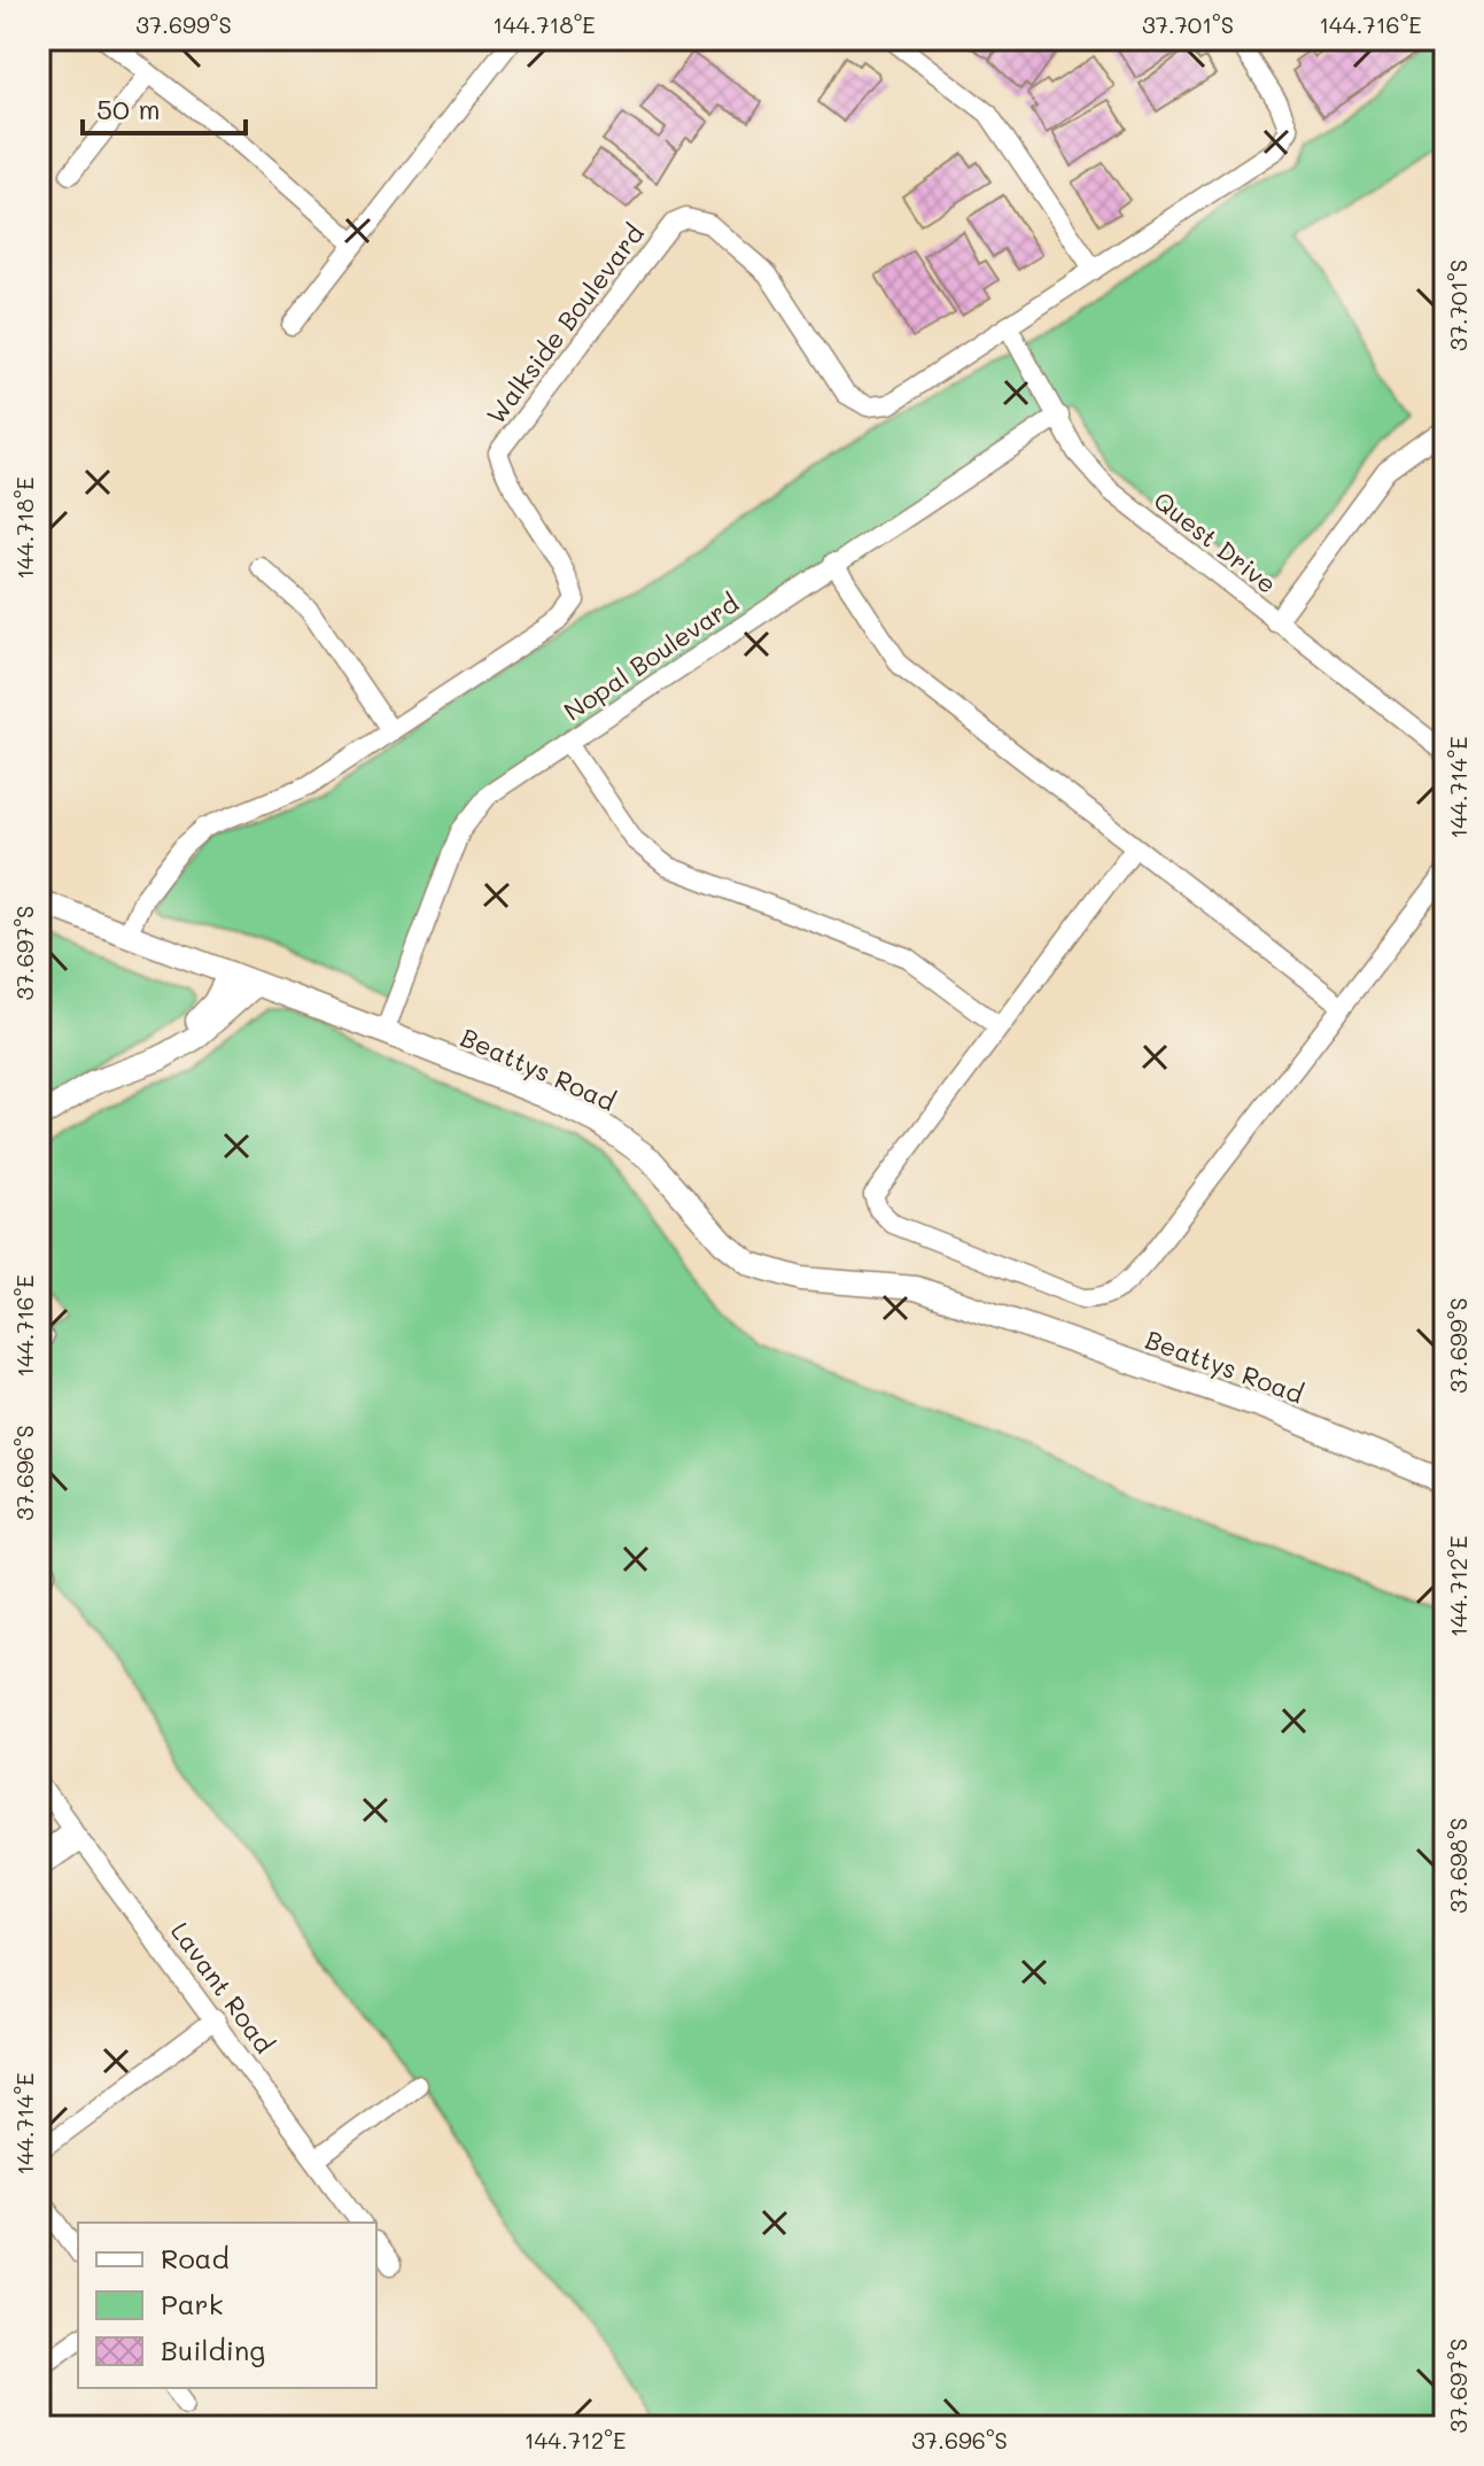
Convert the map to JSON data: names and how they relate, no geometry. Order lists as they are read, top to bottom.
{
  "streets": {
    "street": [
      "Walkside Boulevard",
      "Quest Drive",
      "Nopal Boulevard",
      "Beattys Road",
      "Lavant Road"
    ]
  },
  "crossings": [
    ["Walkside Boulevard", "Quest Drive"],
    ["Walkside Boulevard", "Beattys Road"],
    ["Quest Drive", "Nopal Boulevard"],
    ["Nopal Boulevard", "Beattys Road"]
  ],
  "legend": ["Road", "Park", "Building"],
  "scale_bar": "50 m",
  "coordinates": [
    "37.699°S",
    "144.718°E",
    "37.701°S",
    "144.716°E",
    "144.714°E",
    "37.697°S",
    "37.696°S",
    "144.712°E",
    "37.698°S"
  ]
}
